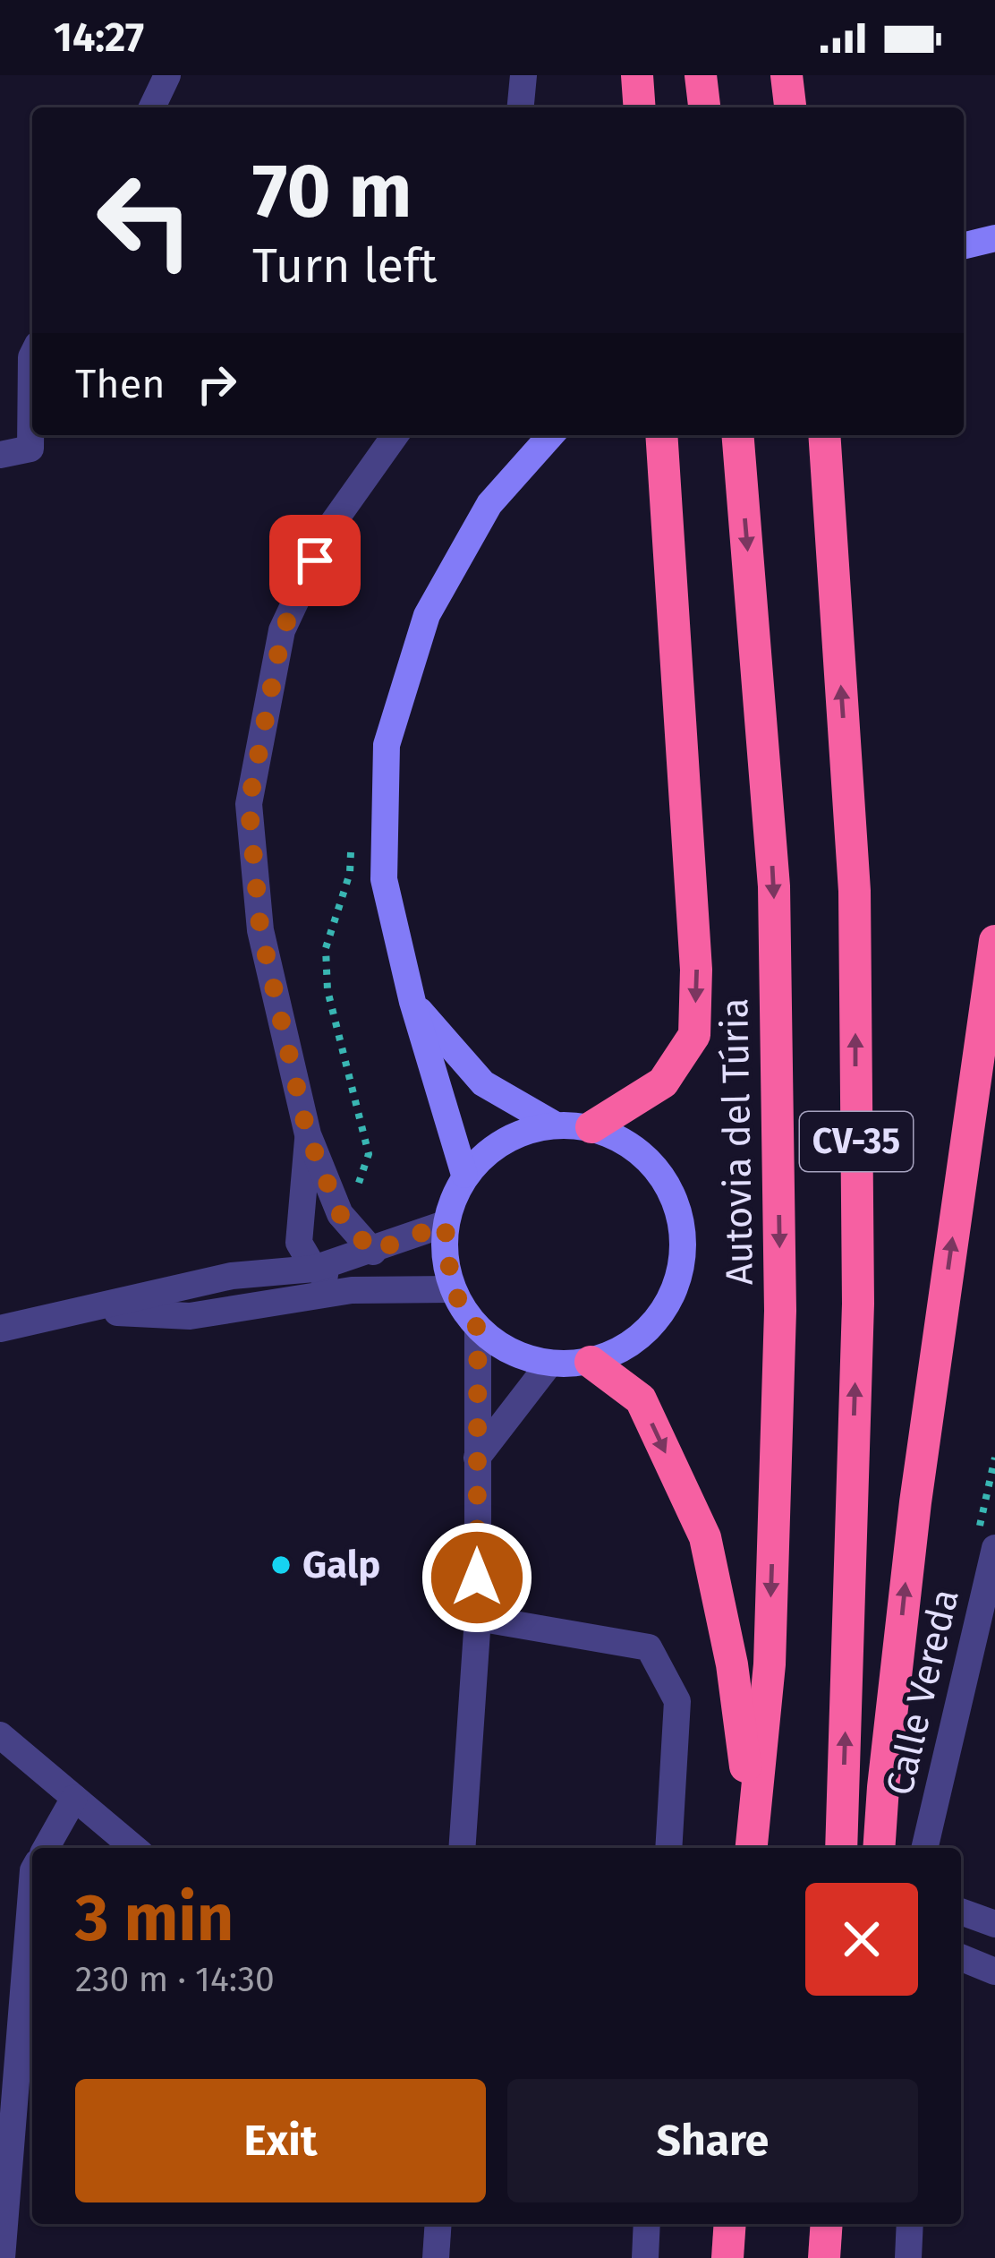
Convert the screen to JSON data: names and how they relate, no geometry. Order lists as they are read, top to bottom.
{
  "streets": {
    "highway": ["Autovia del Túria", "CV-35"],
    "street": ["Calle Vereda"]
  },
  "places": ["Galp"],
  "page": {
    "status": "14:27",
    "turn": ["70 m", "Turn left"],
    "then": "Then",
    "heading": ["3 min", "230 m · 14:30"],
    "buttons": ["Exit", "Share"]
  }
}
